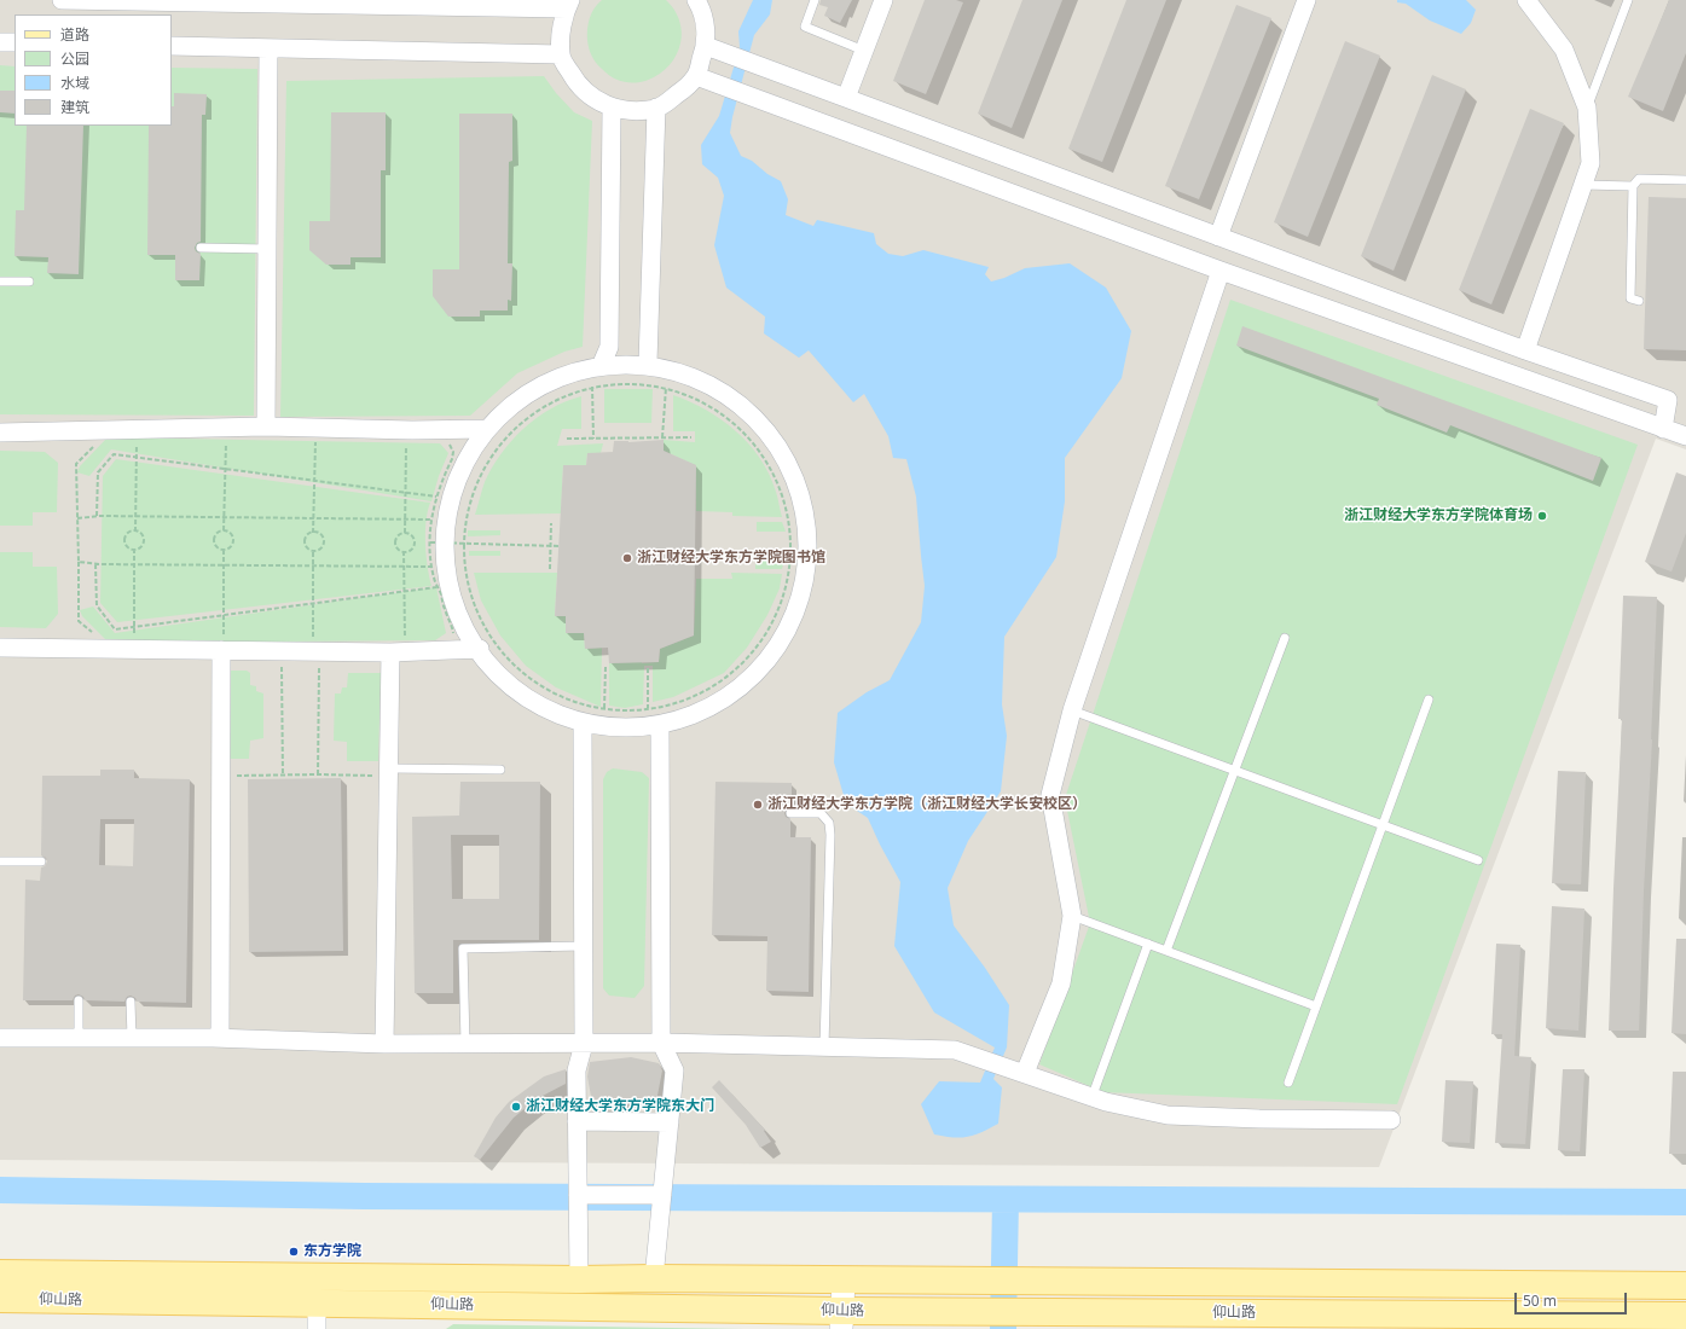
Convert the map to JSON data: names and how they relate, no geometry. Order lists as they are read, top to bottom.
{
  "streets": {
    "main road": ["仰山路"]
  },
  "places": [
    "浙江财经大学东方学院体育场",
    "浙江财经大学东方学院图书馆",
    "浙江财经大学东方学院（浙江财经大学长安校区）",
    "浙江财经大学东方学院东大门",
    "东方学院"
  ],
  "legend": [
    "道路",
    "公园",
    "水域",
    "建筑"
  ],
  "scale_bar": "50 m"
}
